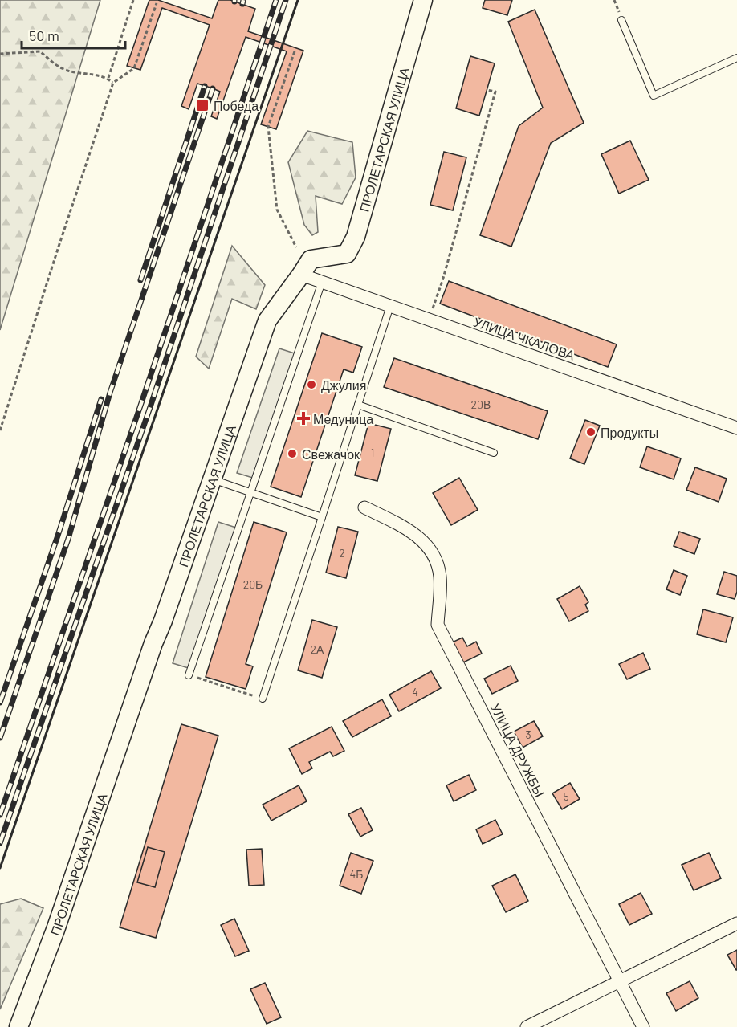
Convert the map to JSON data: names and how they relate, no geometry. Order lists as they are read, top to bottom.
{
  "streets": {
    "main road": ["ПРОЛЕТАРСКАЯ УЛИЦА"],
    "street": ["УЛИЦА ЧКАЛОВА", "УЛИЦА ДРУЖБЫ"]
  },
  "crossings": [
    ["ПРОЛЕТАРСКАЯ УЛИЦА", "УЛИЦА ЧКАЛОВА"]
  ],
  "places": {
    "transit": ["Победа"],
    "other": ["Джулия", "Продукты", "Свежачок"],
    "health": ["Медуница"]
  },
  "house_numbers": [
    "20В",
    "1",
    "2",
    "20Б",
    "2А",
    "4",
    "3",
    "5",
    "4Б"
  ],
  "scale_bar": "50 m"
}
